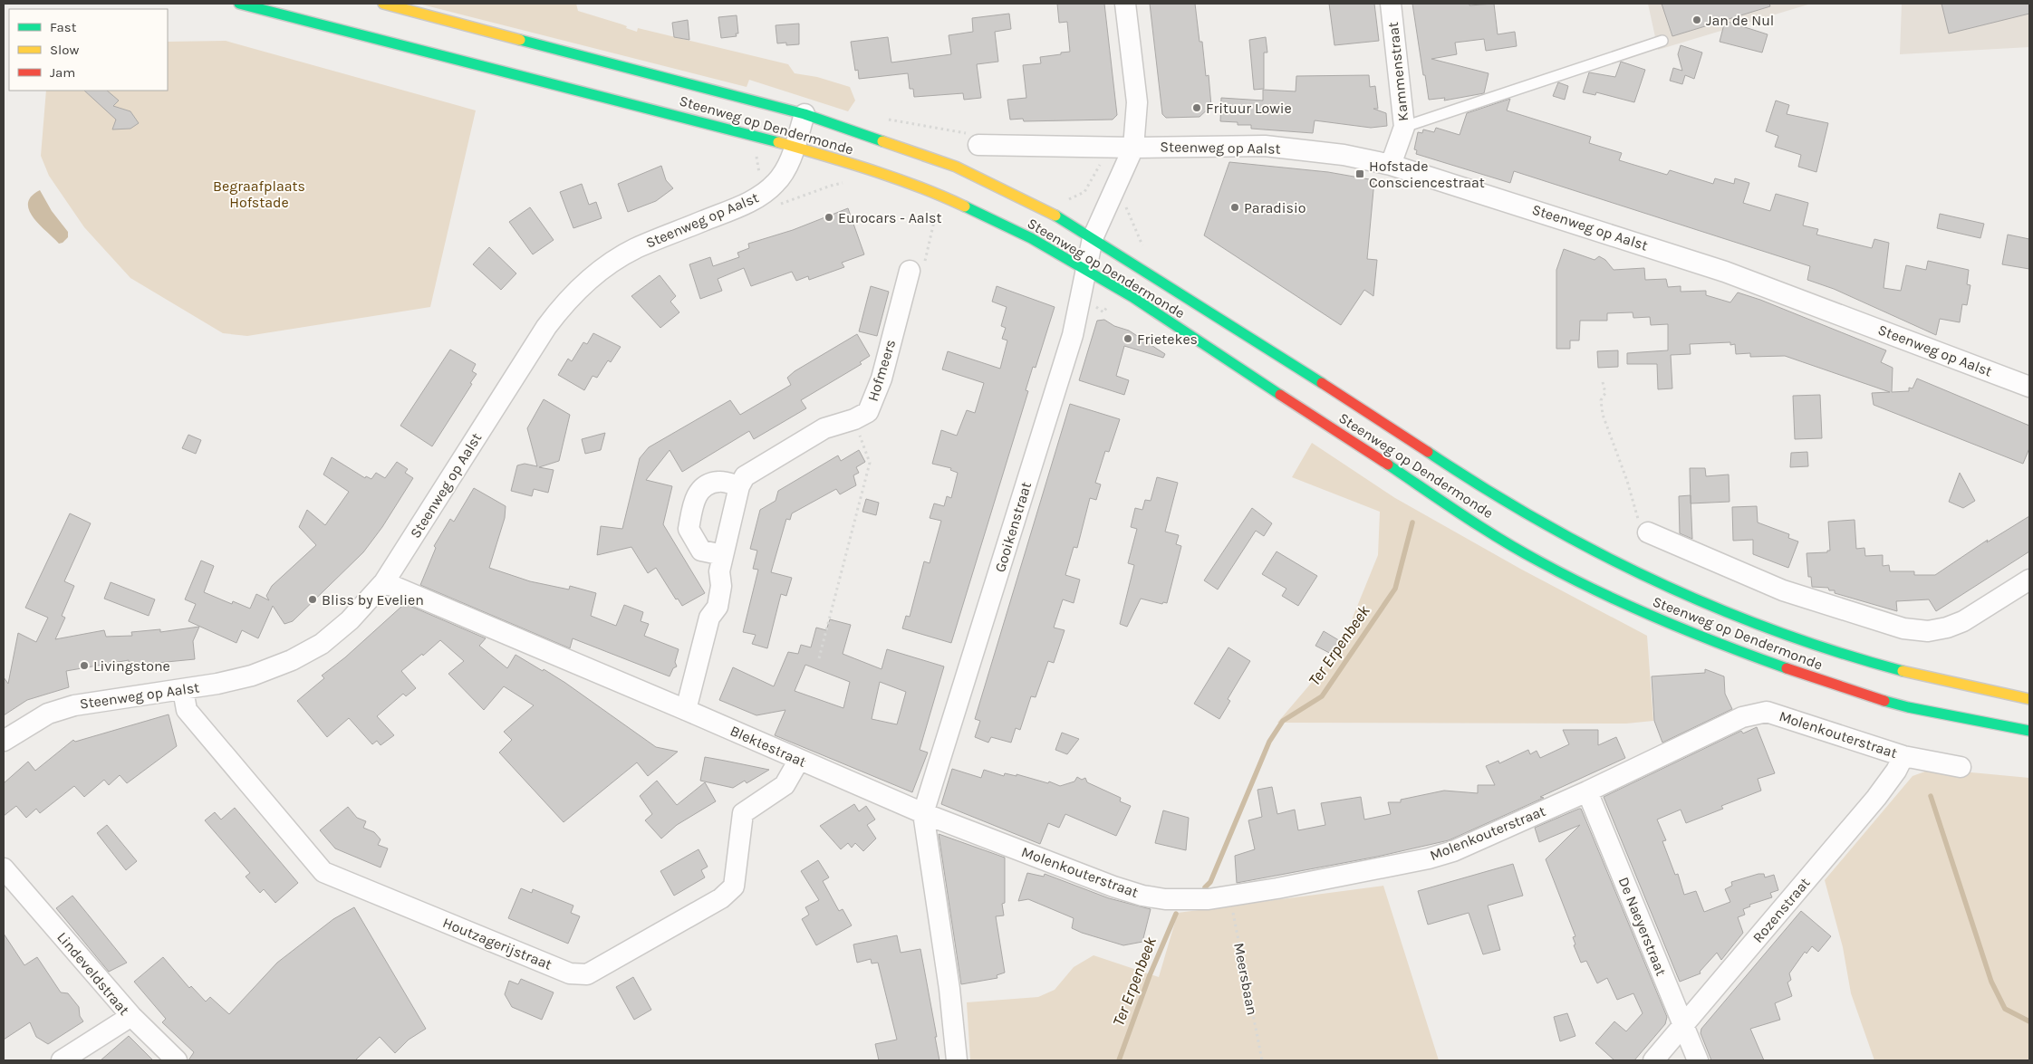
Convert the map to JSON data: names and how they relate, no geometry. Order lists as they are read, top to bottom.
{
  "streets": {
    "main road": ["Steenweg op Dendermonde"],
    "street": [
      "Kammenstraat",
      "Steenweg op Aalst",
      "Hofmeers",
      "Gooikenstraat",
      "Molenkouterstraat",
      "Blektestraat",
      "Rozenstraat",
      "De Naeyerstraat",
      "Houtzagerijstraat",
      "Lindeveldstraat"
    ],
    "path": ["Meersbaan"]
  },
  "crossings": [
    ["Kammenstraat", "Steenweg op Aalst"],
    ["Steenweg op Dendermonde", "Steenweg op Aalst"],
    ["Steenweg op Dendermonde", "Gooikenstraat"],
    ["Steenweg op Aalst", "Blektestraat"],
    ["Steenweg op Aalst", "Houtzagerijstraat"],
    ["Gooikenstraat", "Molenkouterstraat"],
    ["Gooikenstraat", "Blektestraat"],
    ["Molenkouterstraat", "Blektestraat"],
    ["Molenkouterstraat", "Rozenstraat"],
    ["Molenkouterstraat", "De Naeyerstraat"],
    ["Molenkouterstraat", "Meersbaan"],
    ["Blektestraat", "Houtzagerijstraat"],
    ["Rozenstraat", "De Naeyerstraat"]
  ],
  "water": ["Ter Erpenbeek"],
  "parks": ["Begraafplaats Hofstade"],
  "places": {
    "other": [
      "Jan de Nul",
      "Frituur Lowie",
      "Paradisio",
      "Eurocars - Aalst",
      "Frietekes",
      "Bliss by Evelien",
      "Livingstone"
    ],
    "transit": ["Hofstade Consciencestraat"]
  },
  "legend": ["Fast", "Slow", "Jam"]
}
